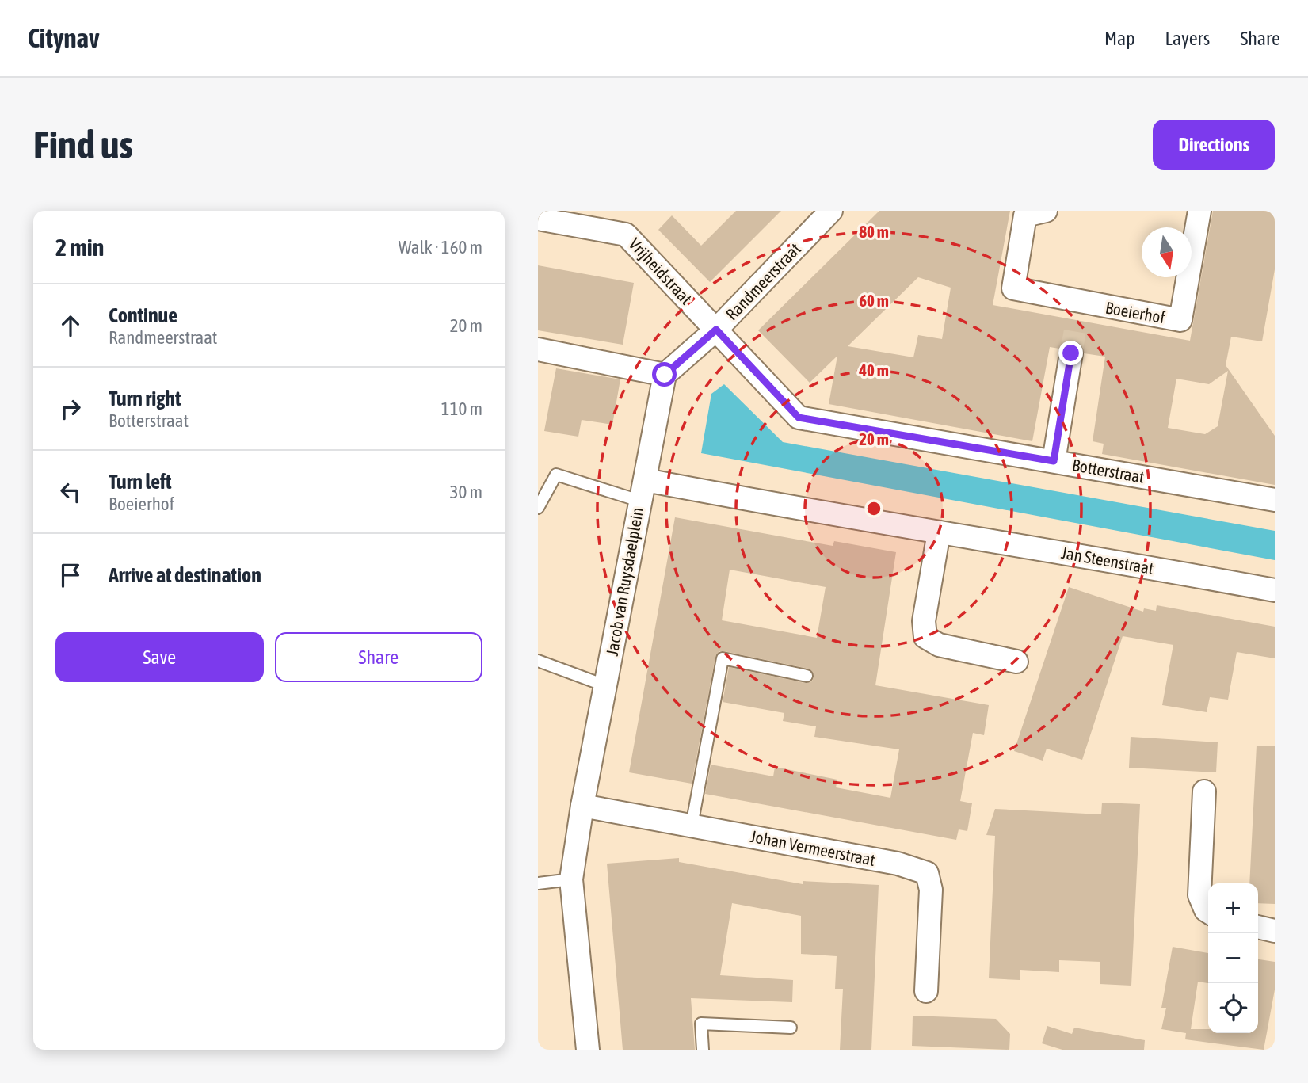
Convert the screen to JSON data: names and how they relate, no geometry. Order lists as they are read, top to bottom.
{
  "streets": {
    "street": [
      "Vrijheidstraat",
      "Randmeerstraat",
      "Boeierhof",
      "Botterstraat",
      "Jan Steenstraat",
      "Jacob van Ruysdaelplein",
      "Johan Vermeerstraat"
    ]
  },
  "crossings": [
    ["Vrijheidstraat", "Randmeerstraat"],
    ["Vrijheidstraat", "Botterstraat"],
    ["Randmeerstraat", "Botterstraat"],
    ["Jan Steenstraat", "Jacob van Ruysdaelplein"],
    ["Jacob van Ruysdaelplein", "Johan Vermeerstraat"]
  ],
  "north": "bottom",
  "page": {
    "header": "Citynav",
    "nav": ["Map", "Layers", "Share"],
    "buttons": [
      "Directions",
      ["Save", "Share"]
    ],
    "title": "Find us",
    "heading": ["2 min", "Walk · 160 m"],
    "list": [
      ["Continue", "Randmeerstraat", "20 m"],
      ["Turn right", "Botterstraat", "110 m"],
      ["Turn left", "Boeierhof", "30 m"],
      "Arrive at destination"
    ],
    "map_buttons": ["+", "−"]
  },
  "rings": [
    "80 m",
    "60 m",
    "40 m",
    "20 m"
  ]
}
